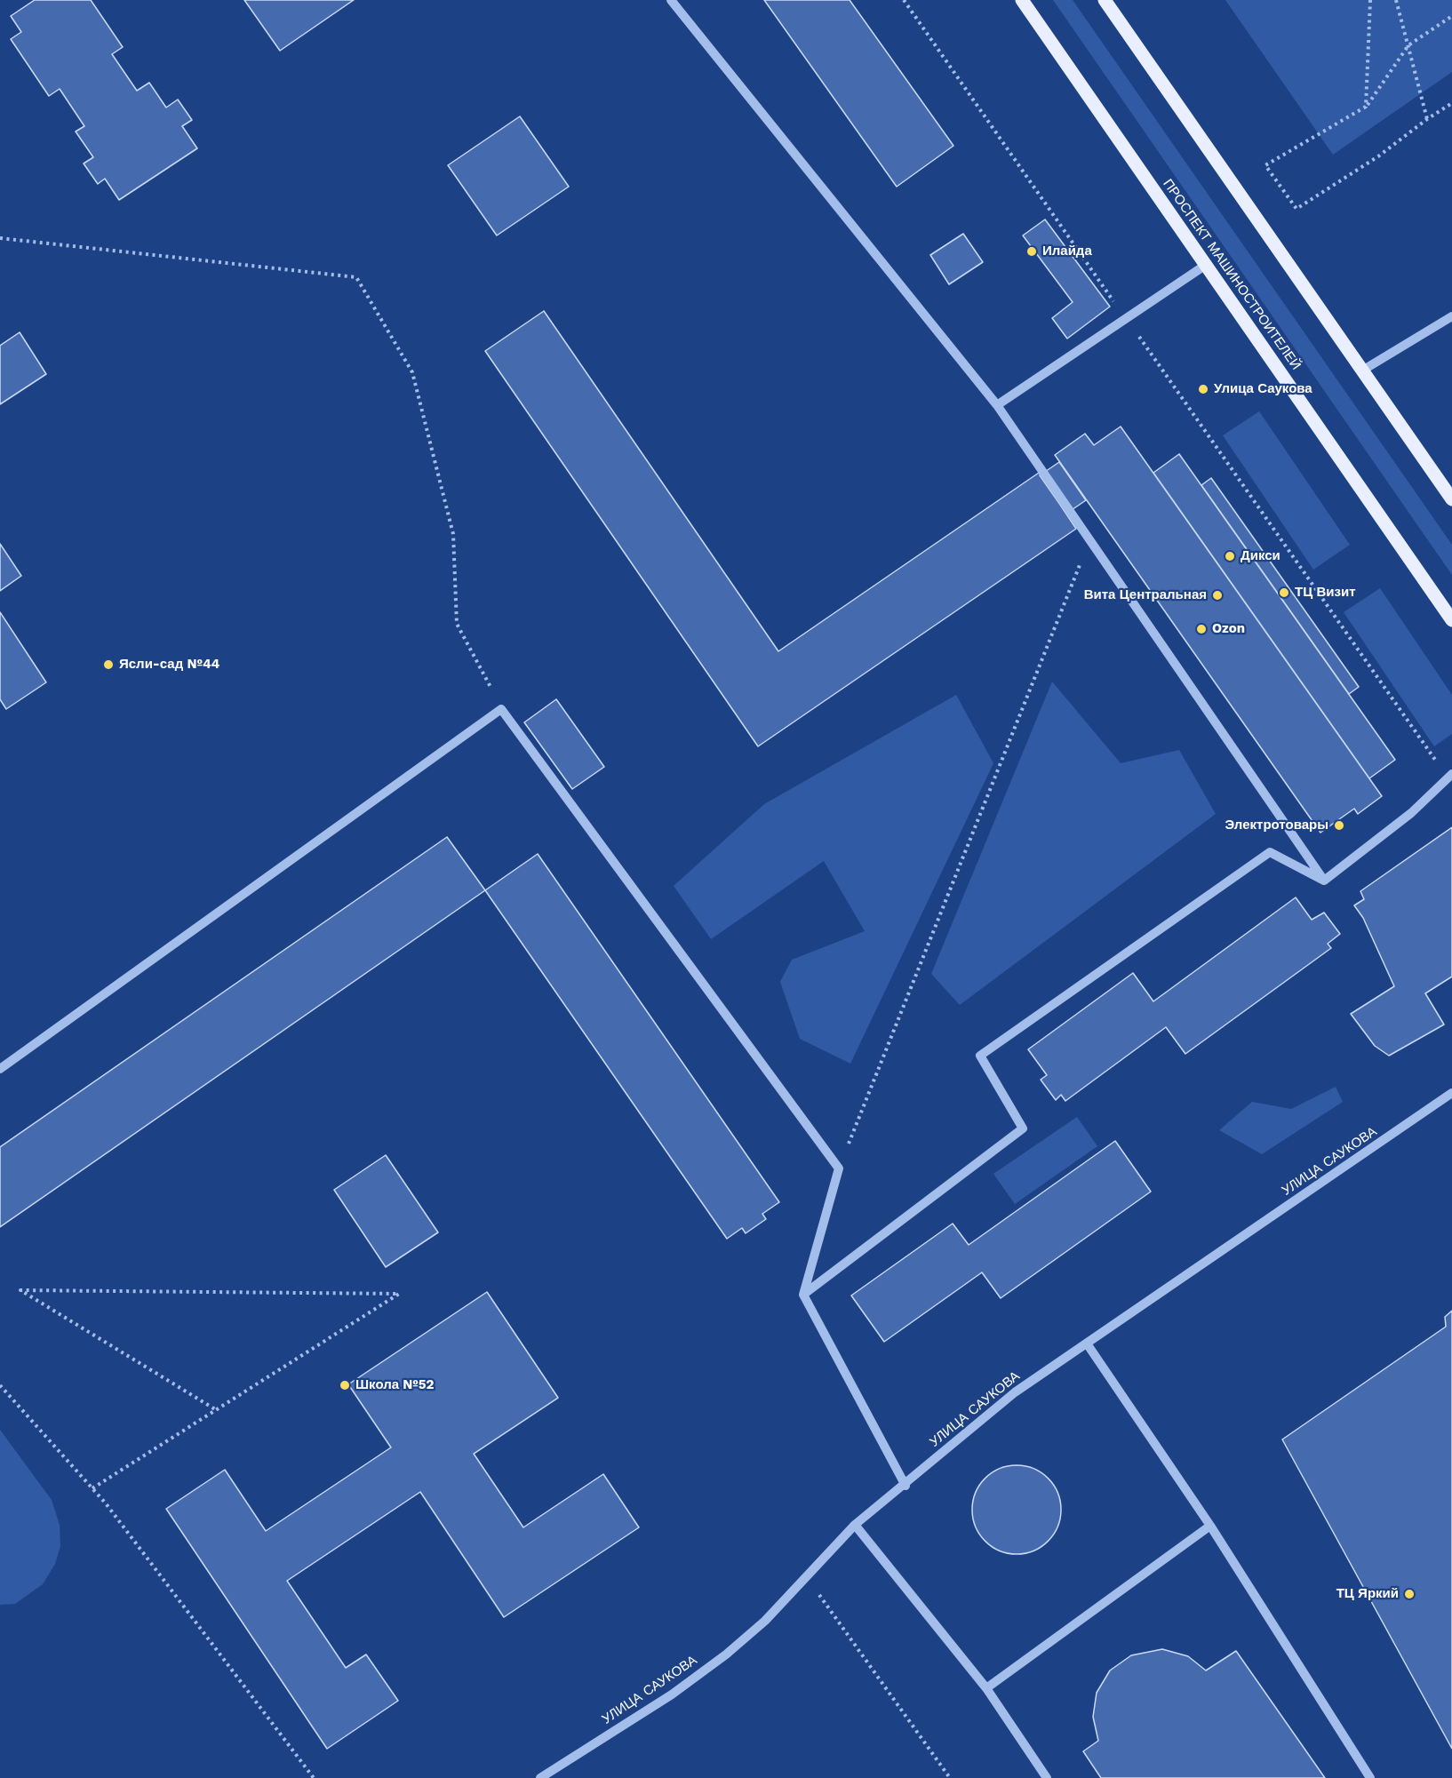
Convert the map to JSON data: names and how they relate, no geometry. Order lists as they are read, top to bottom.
{
  "streets": {
    "main road": ["ПРОСПЕКТ МАШИНОСТРОИТЕЛЕЙ"],
    "street": ["УЛИЦА САУКОВА"]
  },
  "places": [
    "Илайда",
    "Улица Саукова",
    "Дикси",
    "ТЦ Визит",
    "Вита Центральная",
    "Ozon",
    "Ясли-сад №44",
    "Электротовары",
    "Школа №52",
    "ТЦ Яркий"
  ]
}
